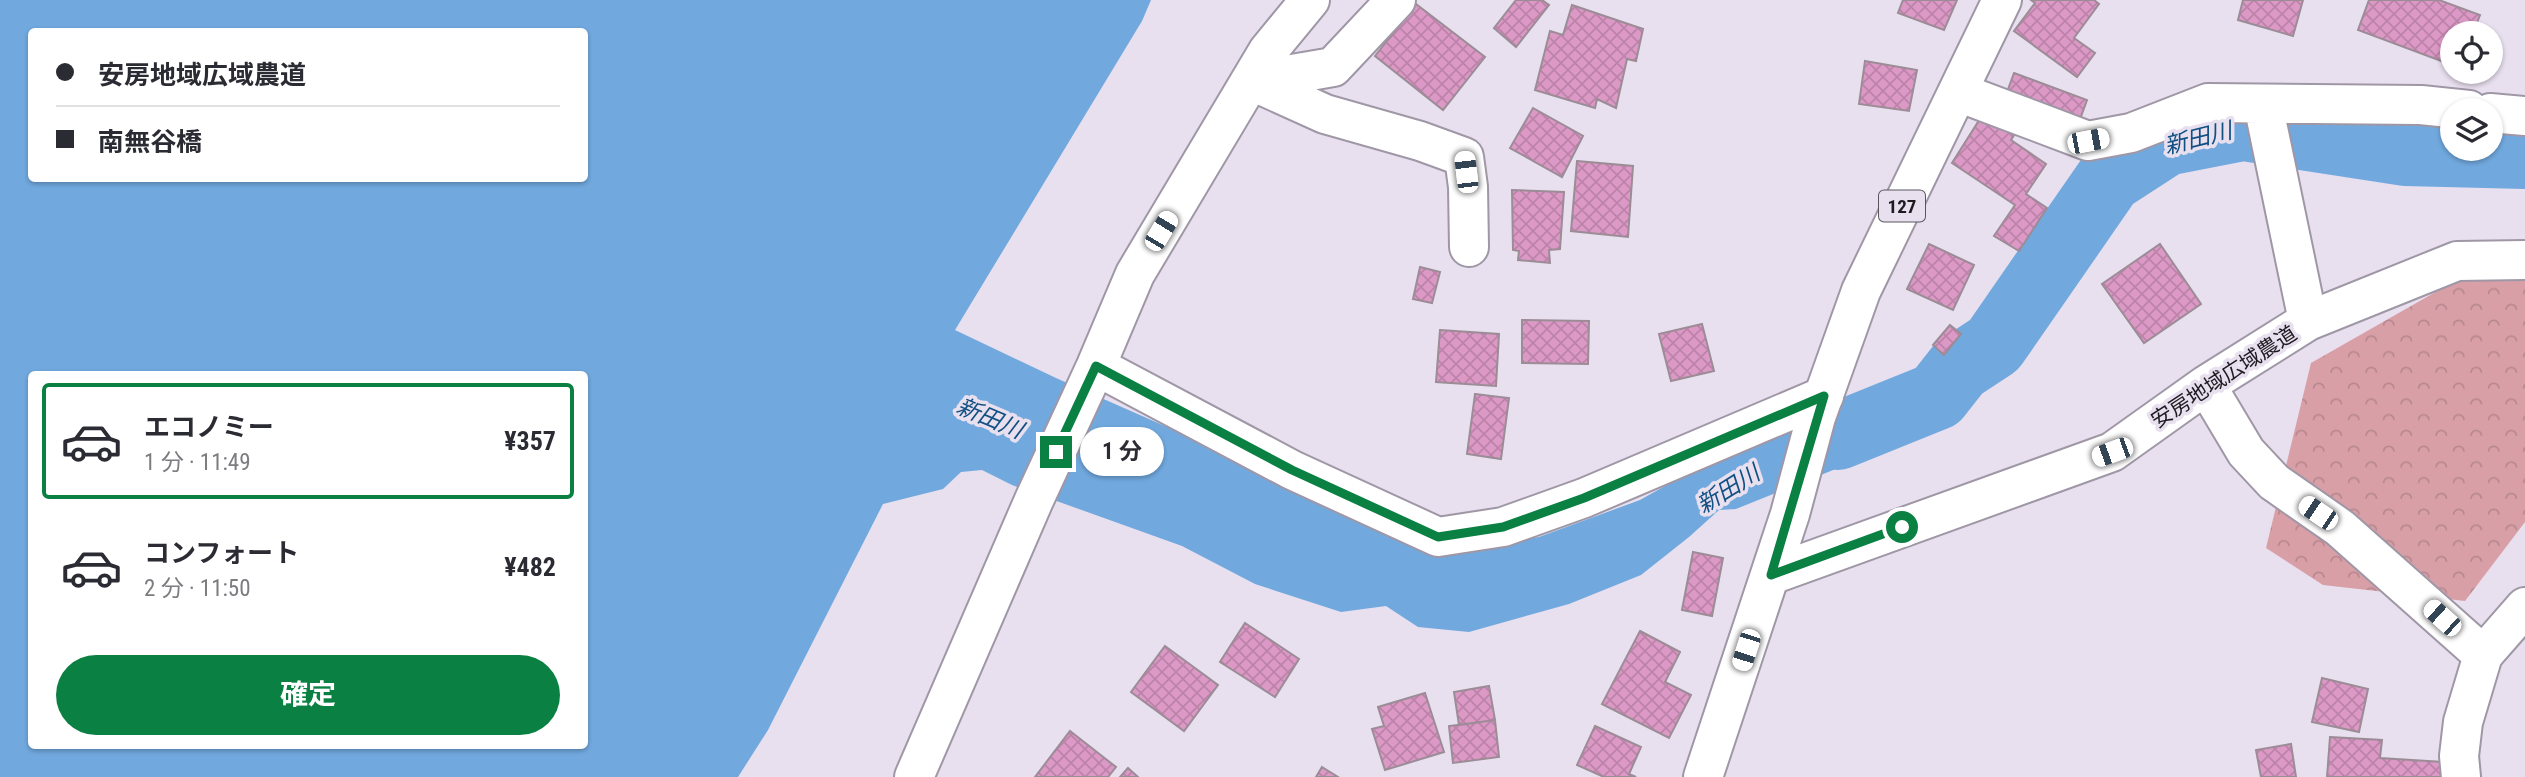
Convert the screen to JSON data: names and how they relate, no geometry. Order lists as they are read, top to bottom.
{
  "streets": {
    "main road": ["127", "安房地域広域農道"]
  },
  "crossings": [
    ["127", "安房地域広域農道"]
  ],
  "water": ["新田川"],
  "page": {
    "banner": ["安房地域広域農道", "南無谷橋"],
    "list": [
      {
        "name": "エコノミー",
        "note": "1 分 · 11:49",
        "value": "¥357"
      },
      {
        "name": "コンフォート",
        "note": "2 分 · 11:50",
        "value": "¥482"
      }
    ],
    "bubble": "1 分",
    "buttons": "確定"
  }
}
